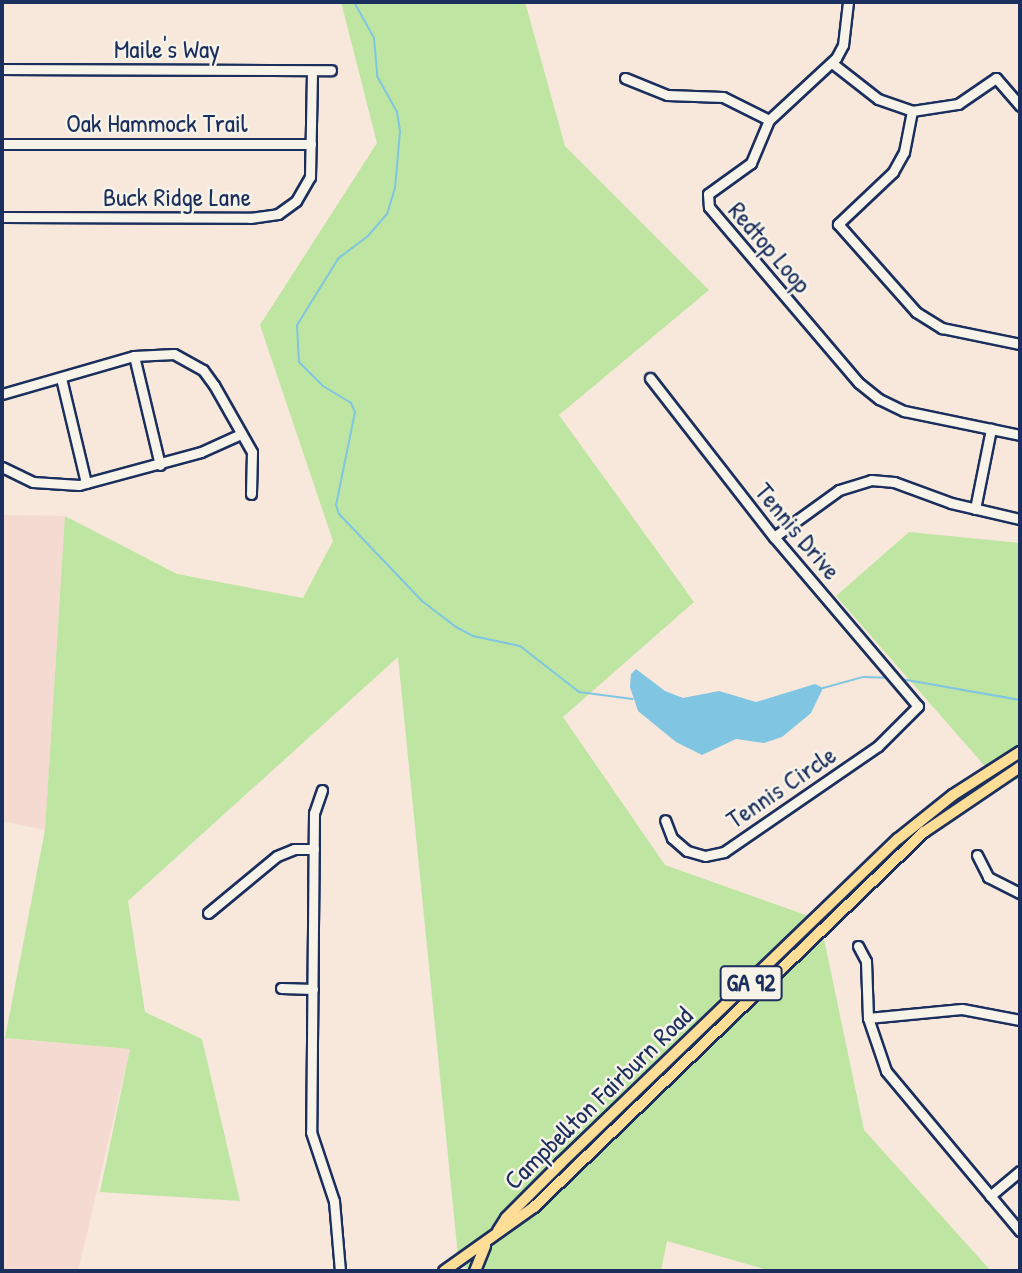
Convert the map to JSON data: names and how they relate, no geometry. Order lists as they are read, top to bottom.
{
  "streets": {
    "main road": ["GA 92", "Campbellton Fairburn Road"],
    "street": [
      "Maile's Way",
      "Oak Hammock Trail",
      "Buck Ridge Lane",
      "Redtop Loop",
      "Tennis Drive",
      "Tennis Circle"
    ]
  },
  "crossings": [
    ["Maile's Way", "Buck Ridge Lane"],
    ["Oak Hammock Trail", "Buck Ridge Lane"],
    ["Tennis Drive", "Tennis Circle"]
  ]
}
